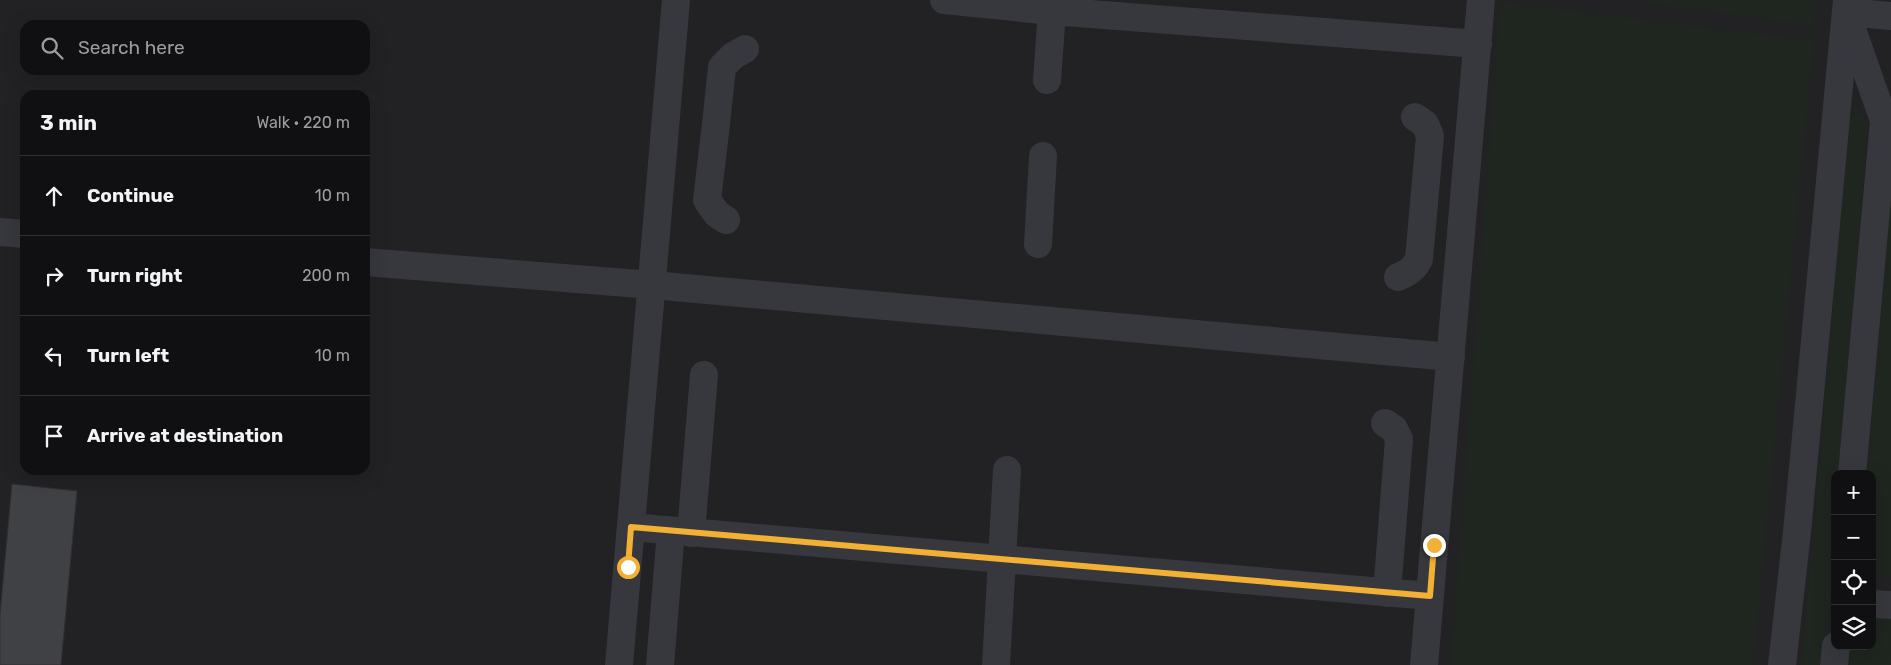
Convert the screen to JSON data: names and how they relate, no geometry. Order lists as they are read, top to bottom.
{
  "page": {
    "search": "Search here",
    "heading": ["3 min", "Walk · 220 m"],
    "list": [
      ["Continue", "10 m"],
      ["Turn right", "200 m"],
      ["Turn left", "10 m"],
      "Arrive at destination"
    ],
    "map_buttons": ["+", "−"]
  }
}
